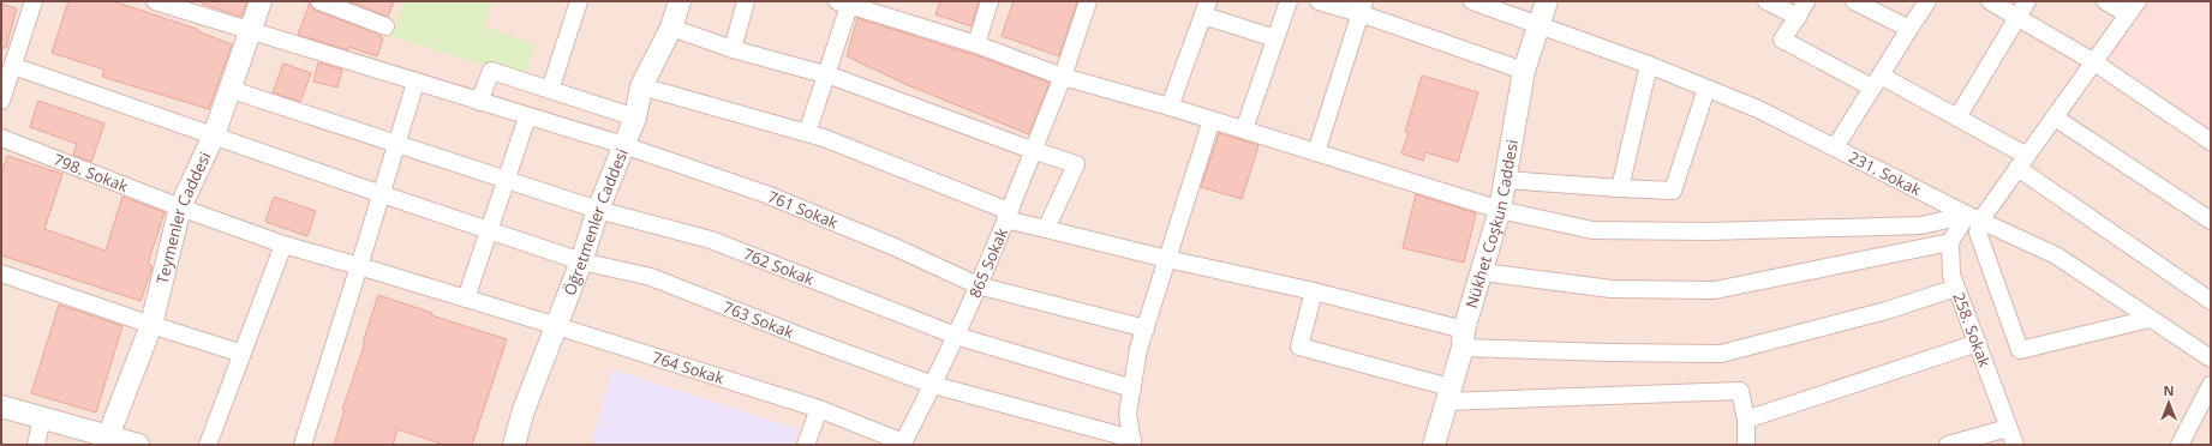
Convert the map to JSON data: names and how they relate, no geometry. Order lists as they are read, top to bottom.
{
  "streets": {
    "street": [
      "798. Sokak",
      "231. Sokak",
      "761 Sokak",
      "Teymenler Caddesi",
      "Öğretmenler Caddesi",
      "Nükhet Coşkun Caddesi",
      "865 Sokak",
      "762 Sokak",
      "763 Sokak",
      "258. Sokak",
      "764 Sokak"
    ]
  },
  "crossings": [
    ["798. Sokak", "Teymenler Caddesi"],
    ["798. Sokak", "764 Sokak"],
    ["231. Sokak", "Nükhet Coşkun Caddesi"],
    ["761 Sokak", "Teymenler Caddesi"],
    ["761 Sokak", "Öğretmenler Caddesi"],
    ["761 Sokak", "865 Sokak"],
    ["Teymenler Caddesi", "762 Sokak"],
    ["Teymenler Caddesi", "763 Sokak"],
    ["Öğretmenler Caddesi", "762 Sokak"],
    ["Öğretmenler Caddesi", "763 Sokak"],
    ["Öğretmenler Caddesi", "764 Sokak"],
    ["865 Sokak", "762 Sokak"],
    ["865 Sokak", "763 Sokak"]
  ],
  "north": "top"
}
